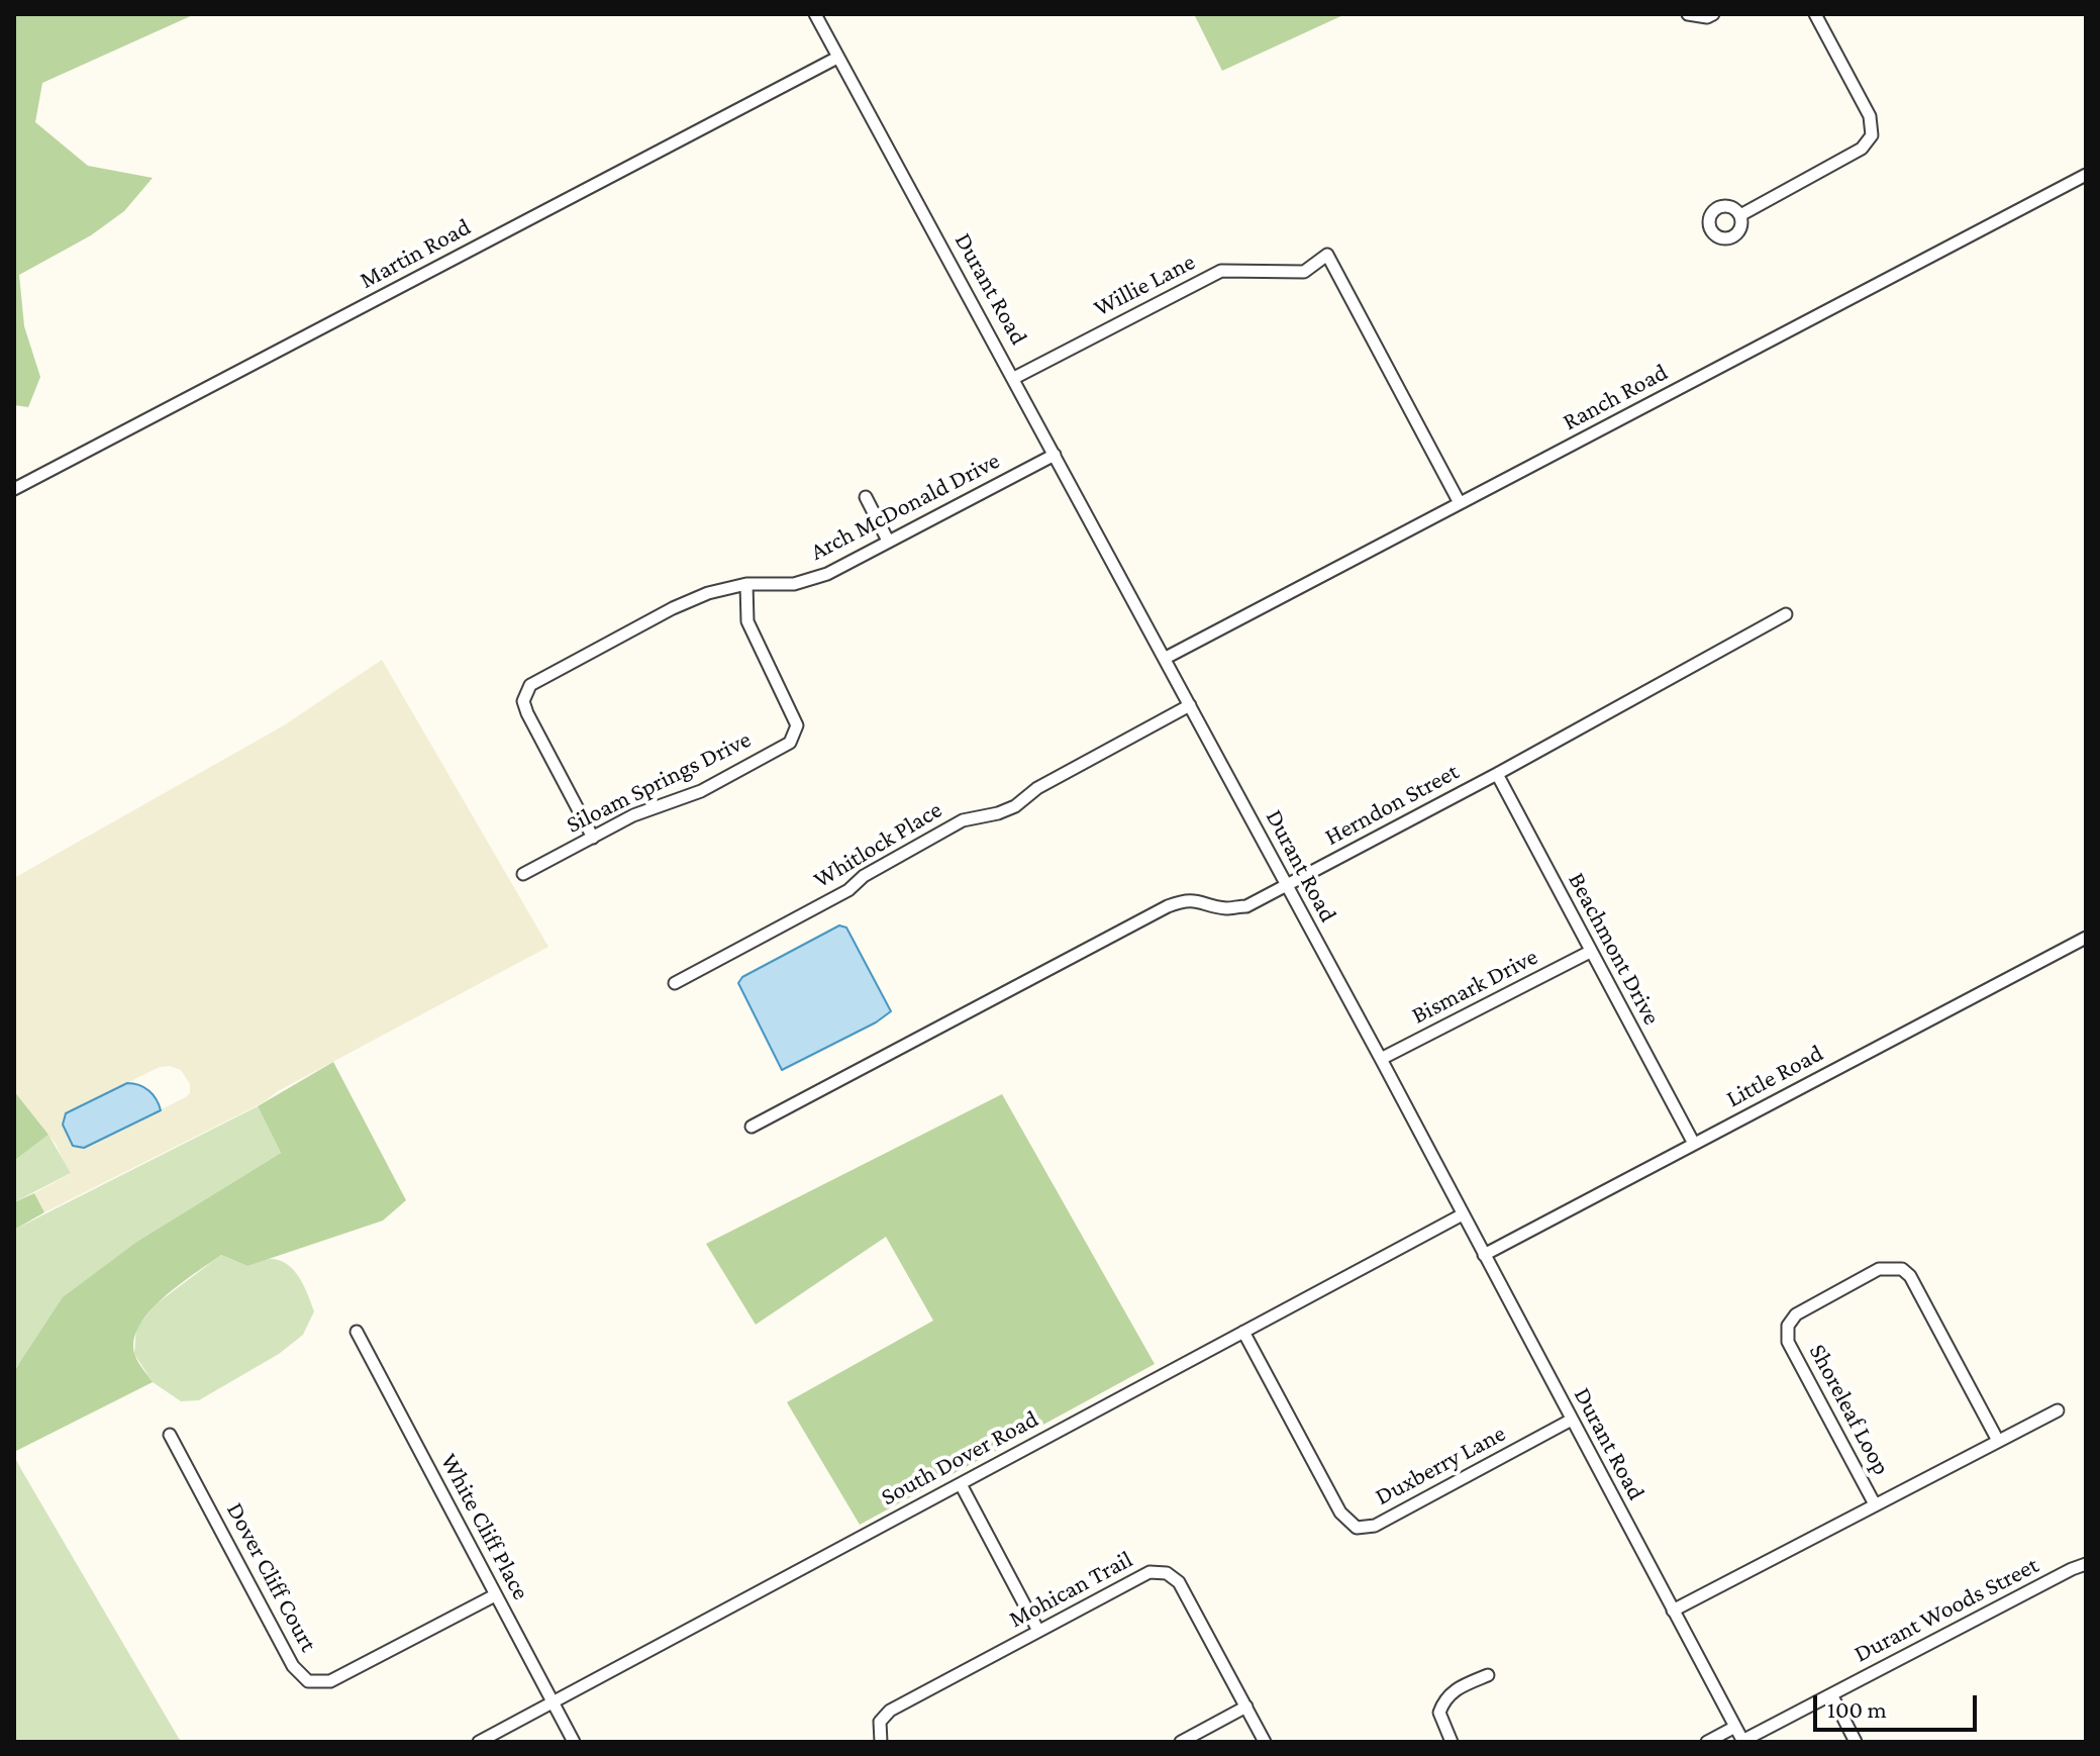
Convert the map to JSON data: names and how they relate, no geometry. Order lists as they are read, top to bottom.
{
  "streets": {
    "street": [
      "Martin Road",
      "Willie Lane",
      "Durant Road",
      "Ranch Road",
      "Arch McDonald Drive",
      "Siloam Springs Drive",
      "Herndon Street",
      "Whitlock Place",
      "Beachmont Drive",
      "Bismark Drive",
      "Little Road",
      "Shoreleaf Loop",
      "South Dover Road",
      "Duxberry Lane",
      "White Cliff Place",
      "Dover Cliff Court",
      "Mohican Trail",
      "Durant Woods Street"
    ]
  },
  "crossings": [
    ["Martin Road", "Durant Road"],
    ["Willie Lane", "Durant Road"],
    ["Willie Lane", "Ranch Road"],
    ["Durant Road", "Ranch Road"],
    ["Durant Road", "Arch McDonald Drive"],
    ["Durant Road", "Herndon Street"],
    ["Durant Road", "Whitlock Place"],
    ["Durant Road", "Bismark Drive"],
    ["Durant Road", "Little Road"],
    ["Durant Road", "South Dover Road"],
    ["Durant Road", "Duxberry Lane"],
    ["Durant Road", "Durant Woods Street"],
    ["Arch McDonald Drive", "Siloam Springs Drive"],
    ["Herndon Street", "Beachmont Drive"],
    ["Beachmont Drive", "Bismark Drive"],
    ["Beachmont Drive", "Little Road"],
    ["South Dover Road", "Duxberry Lane"],
    ["South Dover Road", "White Cliff Place"],
    ["White Cliff Place", "Dover Cliff Court"]
  ],
  "scale_bar": "100 m"
}
